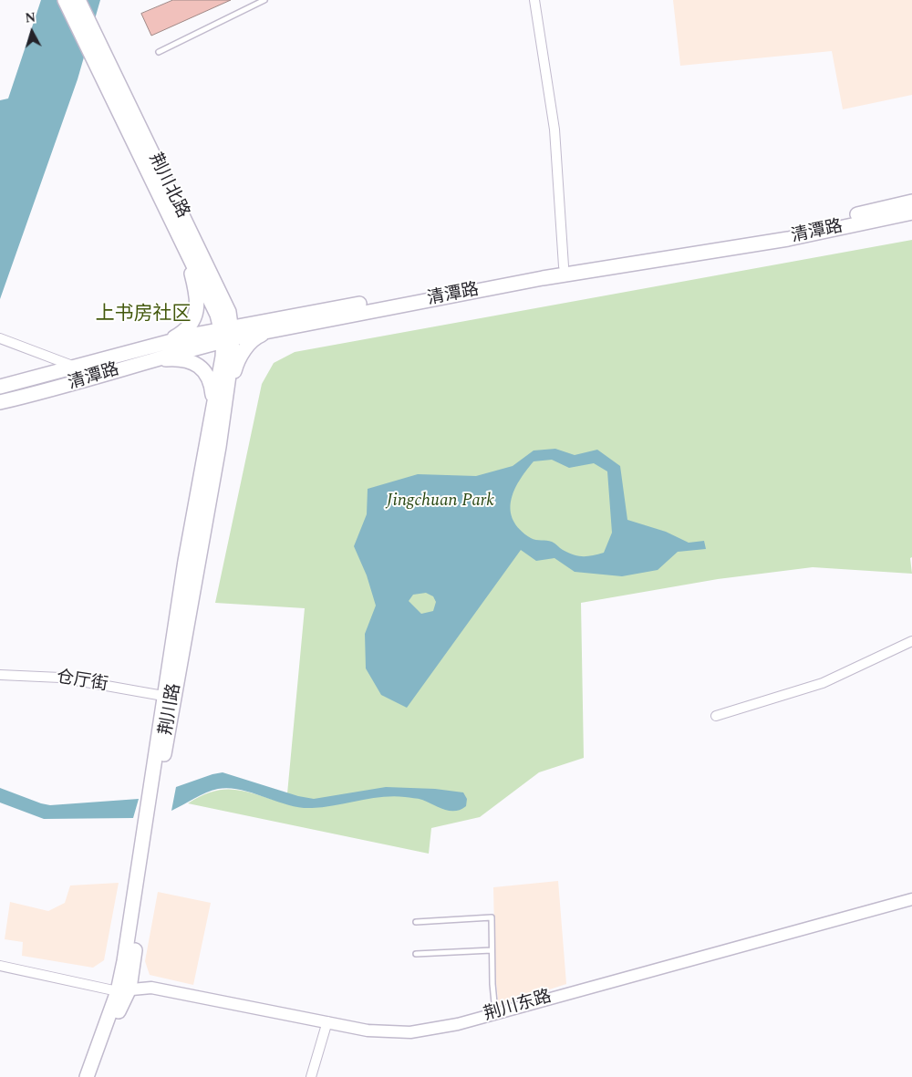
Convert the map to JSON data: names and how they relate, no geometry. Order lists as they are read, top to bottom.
{
  "streets": {
    "main road": ["荆川北路", "清潭路", "荆川路"],
    "street": ["仓厅街", "荆川东路"]
  },
  "crossings": [
    ["荆川北路", "清潭路"],
    ["荆川北路", "荆川路"],
    ["清潭路", "荆川路"],
    ["仓厅街", "荆川路"],
    ["荆川路", "荆川东路"]
  ],
  "districts": ["上书房社区"],
  "parks": ["Jingchuan Park"],
  "north": "top"
}
